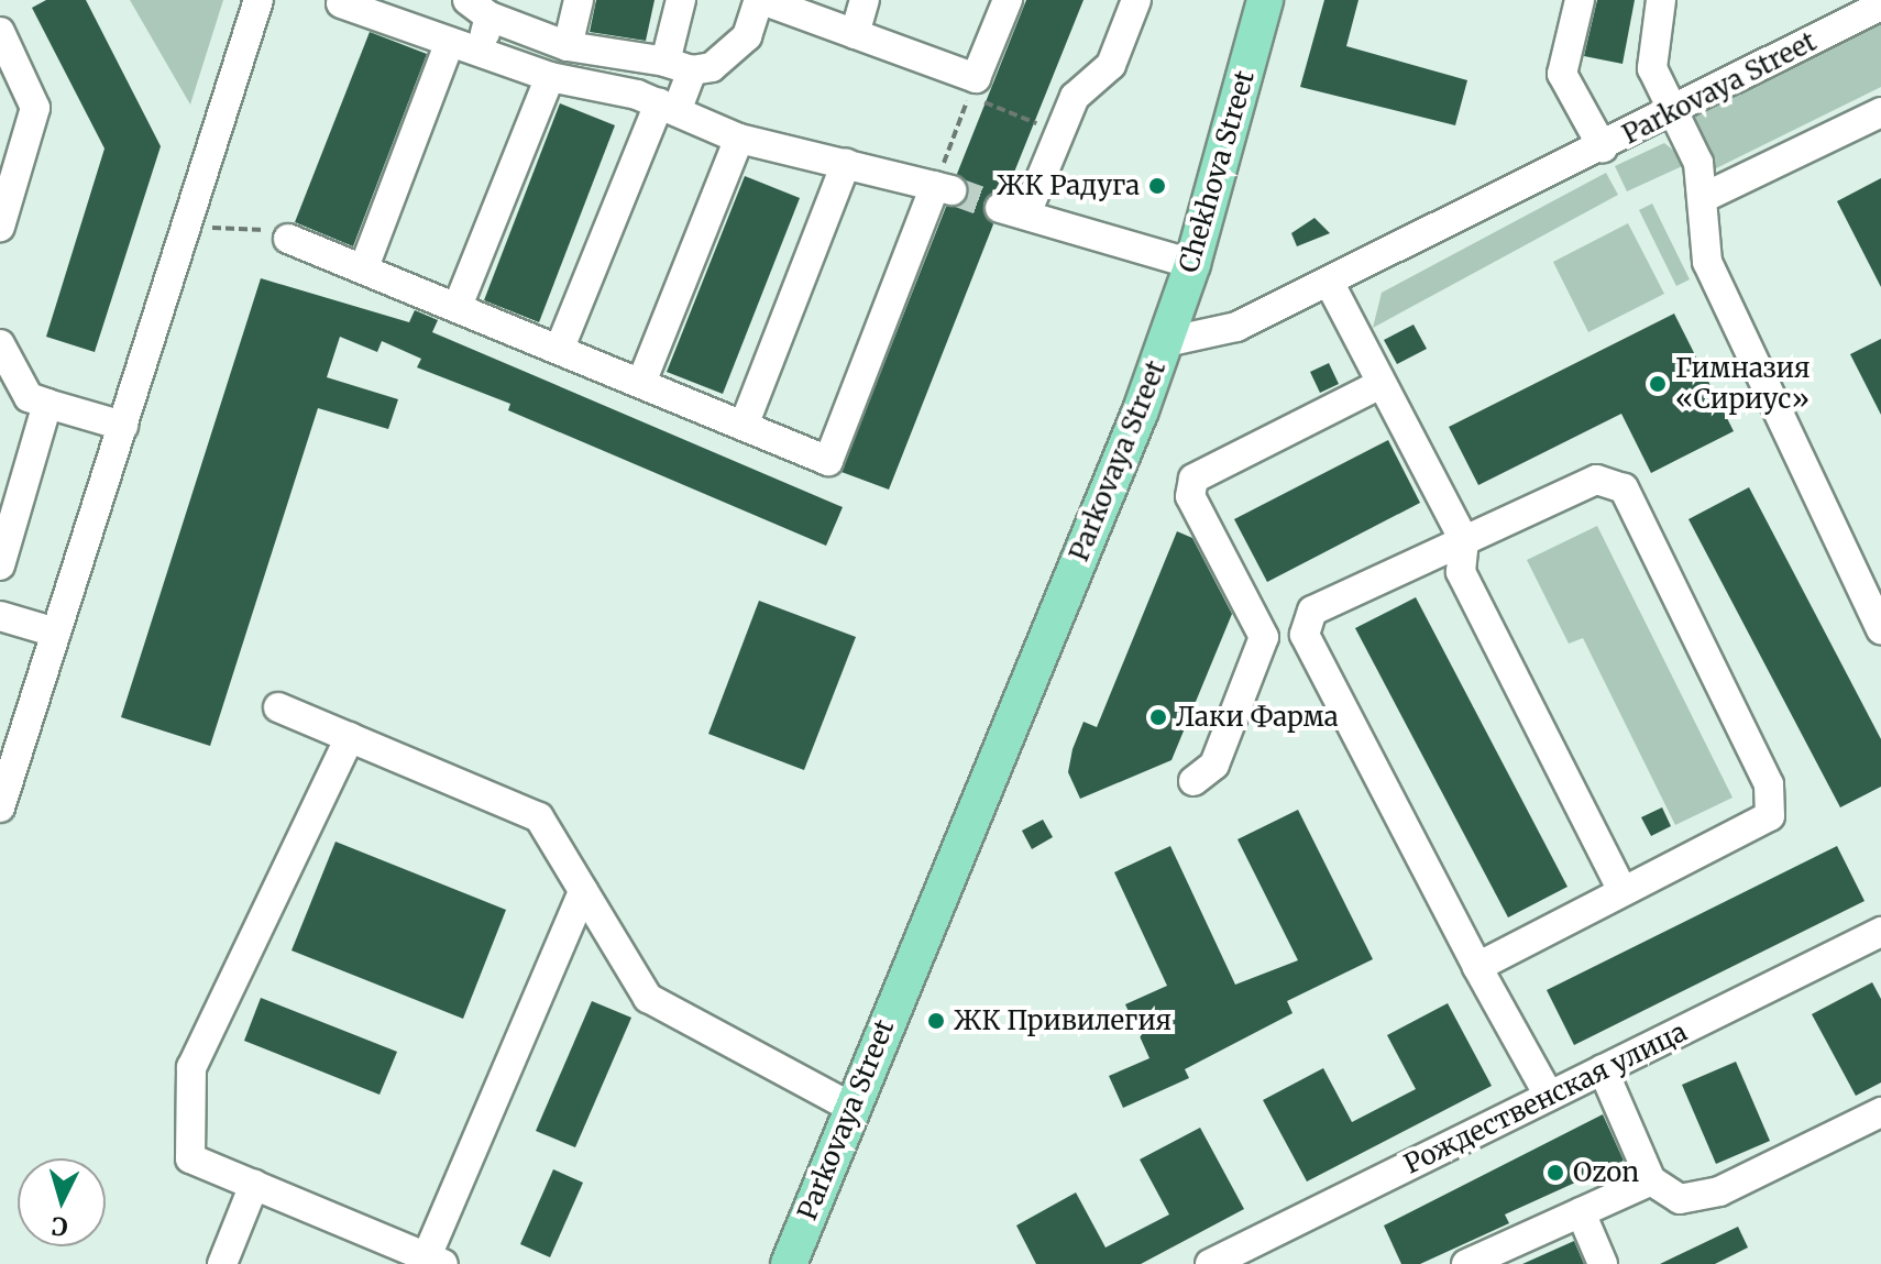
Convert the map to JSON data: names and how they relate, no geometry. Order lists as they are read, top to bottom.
{
  "streets": {
    "main road": ["Parkovaya Street", "Chekhova Street"],
    "street": ["Рождественская улица"]
  },
  "crossings": [
    ["Parkovaya Street", "Chekhova Street"]
  ],
  "places": [
    "ЖК Радуга",
    "Гимназия «Сириус»",
    "Лаки Фарма",
    "ЖК Привилегия",
    "Ozon"
  ],
  "north": "bottom"
}
